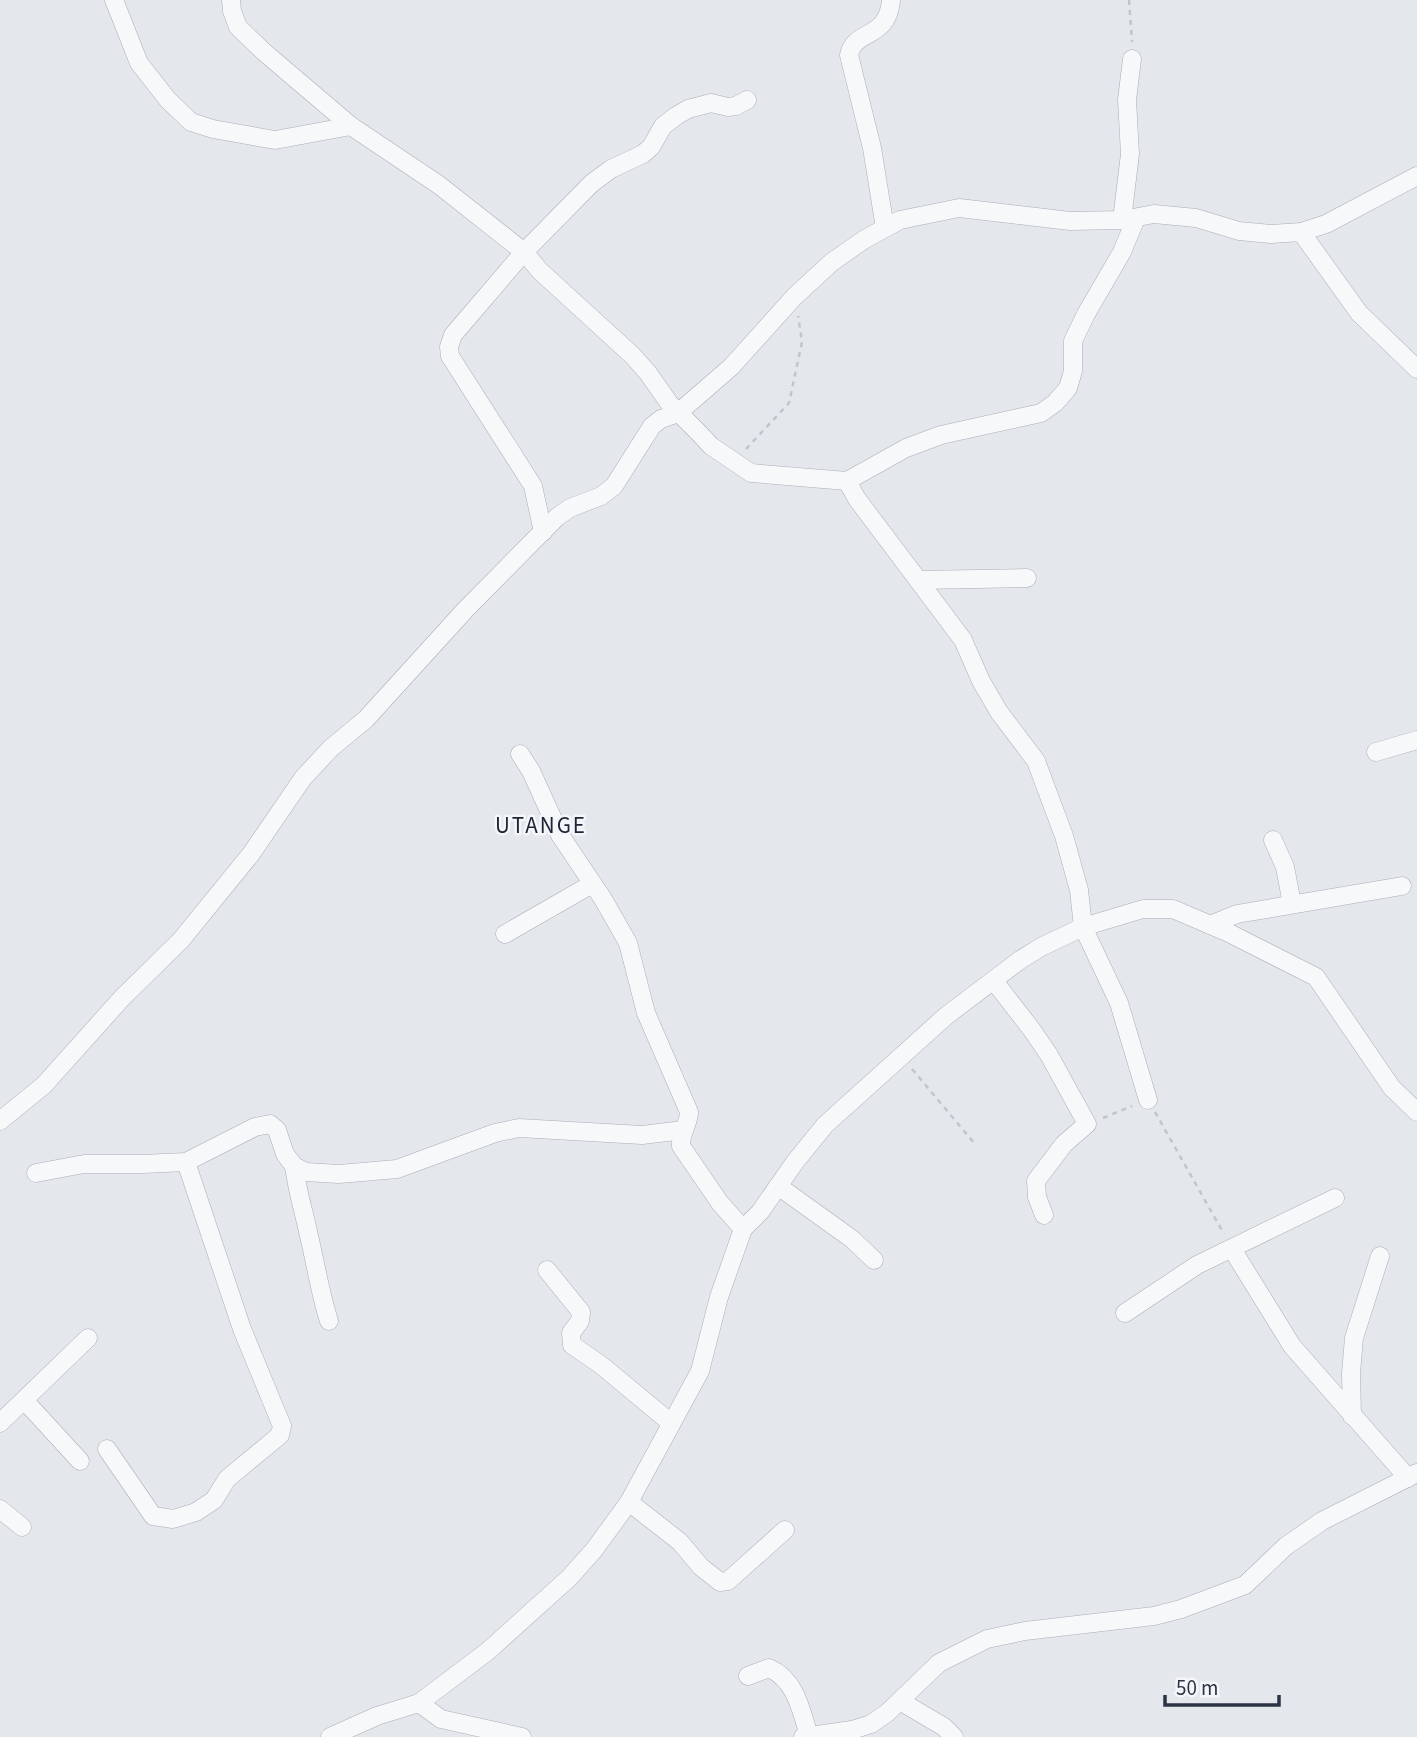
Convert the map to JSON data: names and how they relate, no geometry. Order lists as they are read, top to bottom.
{
  "districts": ["UTANGE"],
  "scale_bar": "50 m"
}
